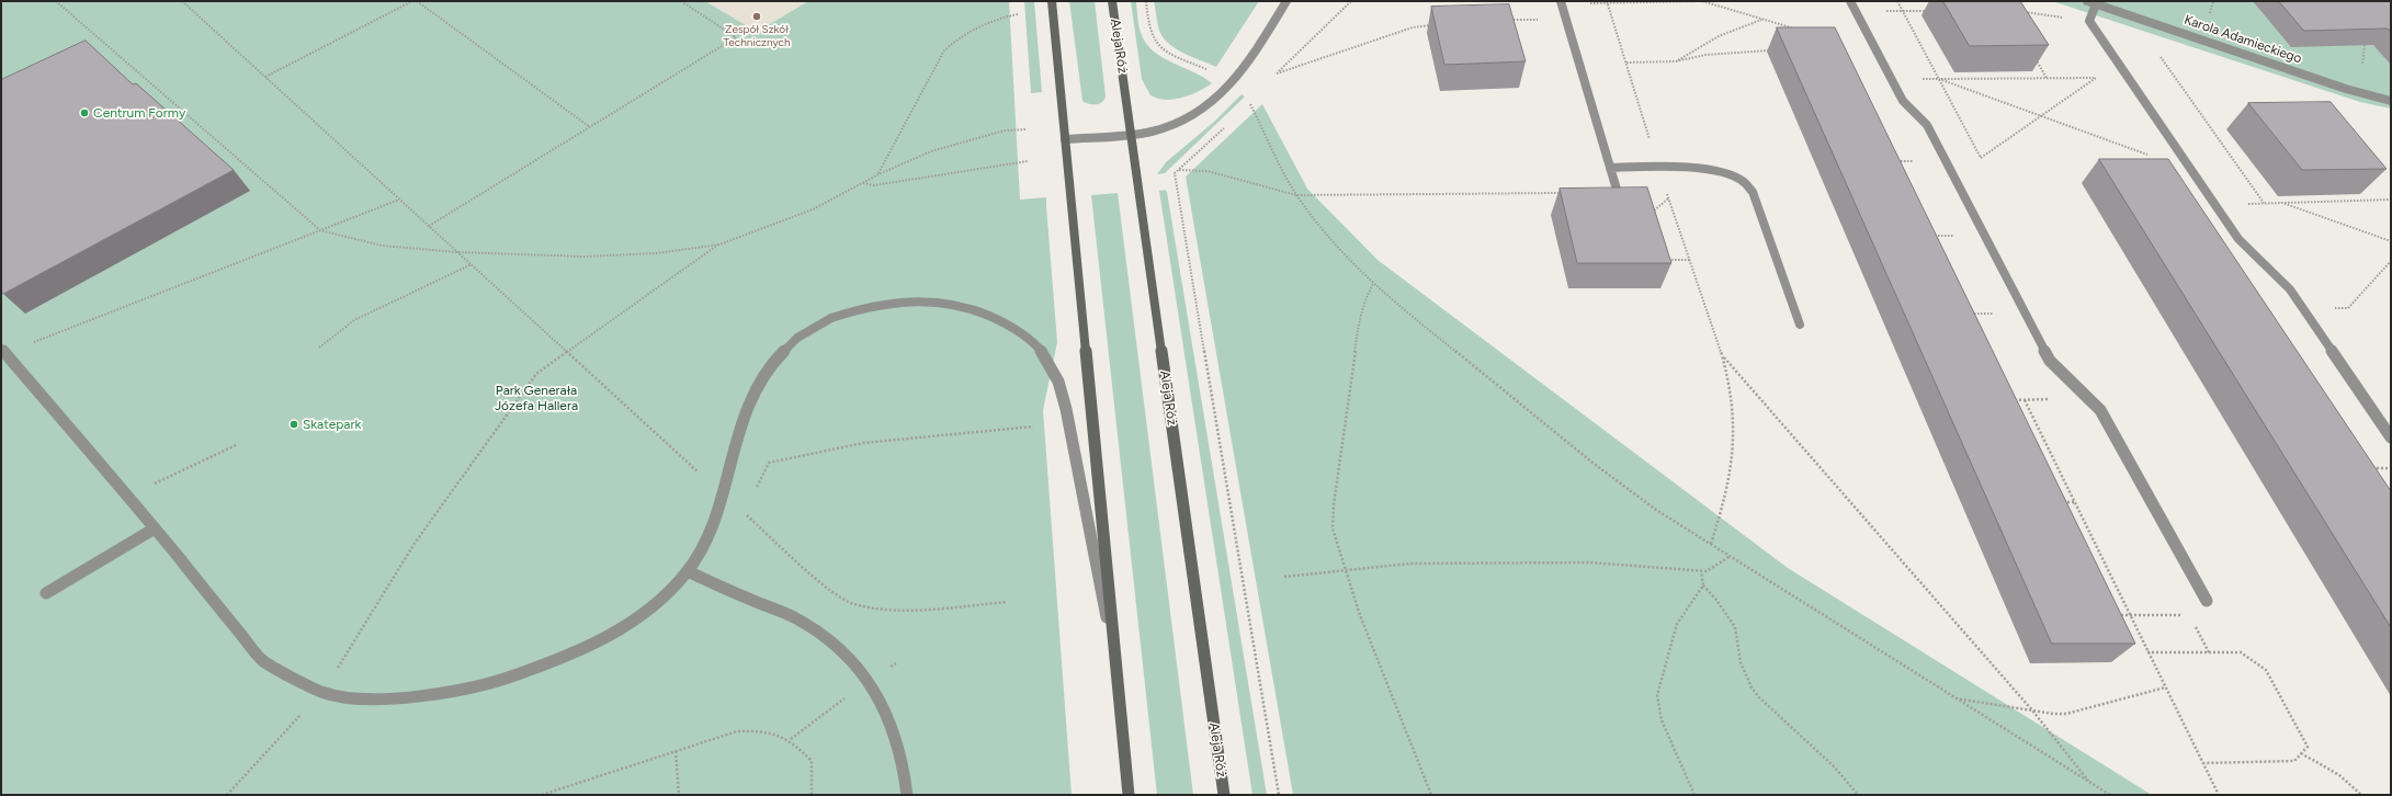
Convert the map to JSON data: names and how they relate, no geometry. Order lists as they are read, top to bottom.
{
  "streets": {
    "main road": ["Aleja Róż"],
    "street": ["Karola Adamieckiego"]
  },
  "parks": ["Park Generała Józefa Hallera"],
  "places": ["Zespół Szkół Technicznych", "Centrum Formy", "Skatepark"]
}
